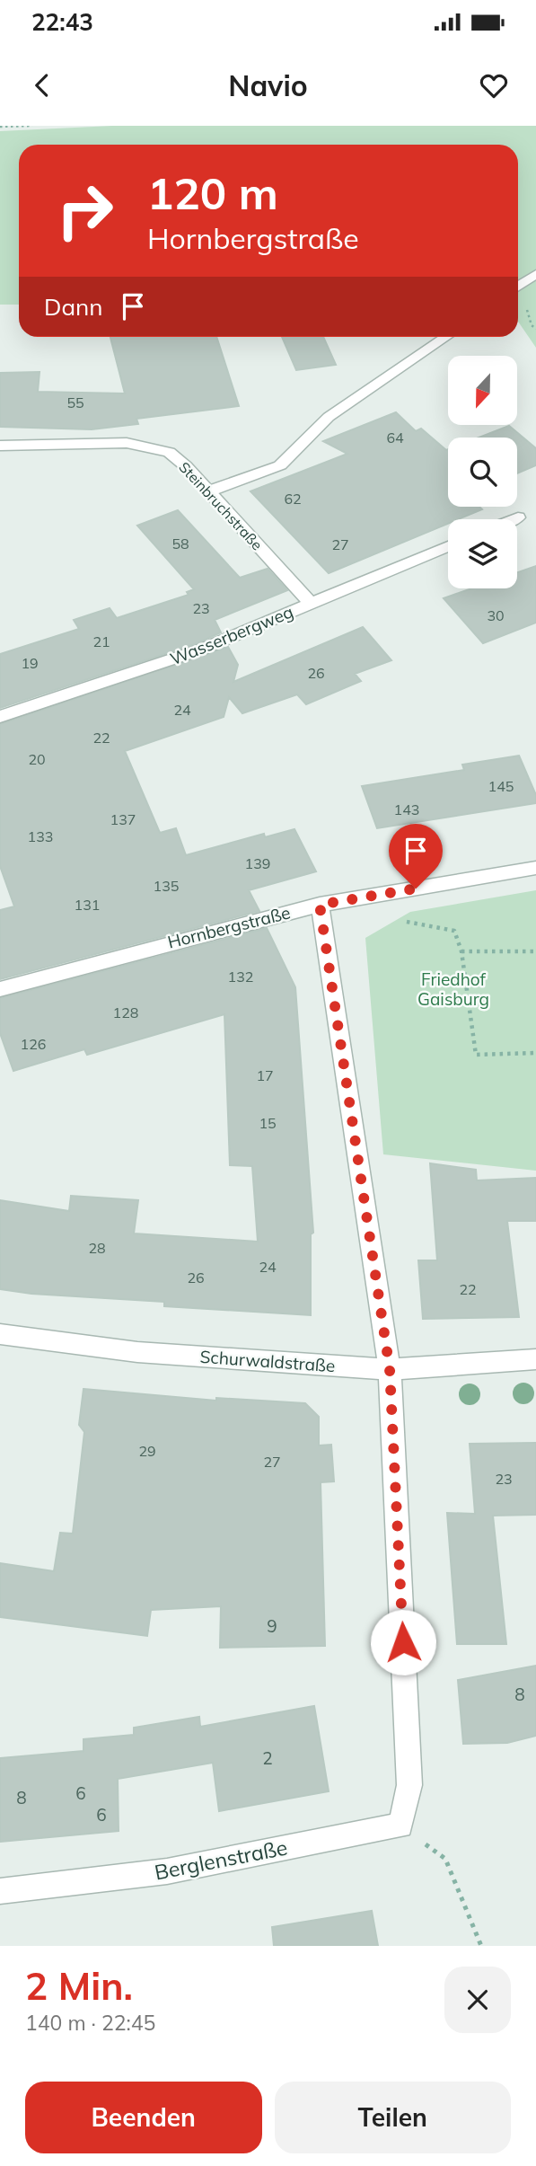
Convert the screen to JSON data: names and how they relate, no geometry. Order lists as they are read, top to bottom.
{
  "streets": {
    "street": [
      "Steinbruchstraße",
      "Wasserbergweg",
      "Hornbergstraße",
      "Schurwaldstraße",
      "Berglenstraße"
    ]
  },
  "crossings": [
    ["Steinbruchstraße", "Wasserbergweg"]
  ],
  "parks": ["Friedhof Gaisburg"],
  "house_numbers": [
    "55",
    "64",
    "62",
    "58",
    "27",
    "23",
    "30",
    "21",
    "19",
    "26",
    "24",
    "22",
    "20",
    "145",
    "143",
    "137",
    "133",
    "139",
    "135",
    "131",
    "132",
    "128",
    "126",
    "17",
    "15",
    "28",
    "24",
    "26",
    "22",
    "29",
    "27",
    "23",
    "9",
    "8",
    "2",
    "6",
    "8",
    "6"
  ],
  "north": "bottom",
  "page": {
    "status": "22:43",
    "header": "Navio",
    "turn": ["120 m", "Hornbergstraße"],
    "then": "Dann",
    "heading": ["2 Min.", "140 m · 22:45"],
    "buttons": ["Beenden", "Teilen"]
  }
}
